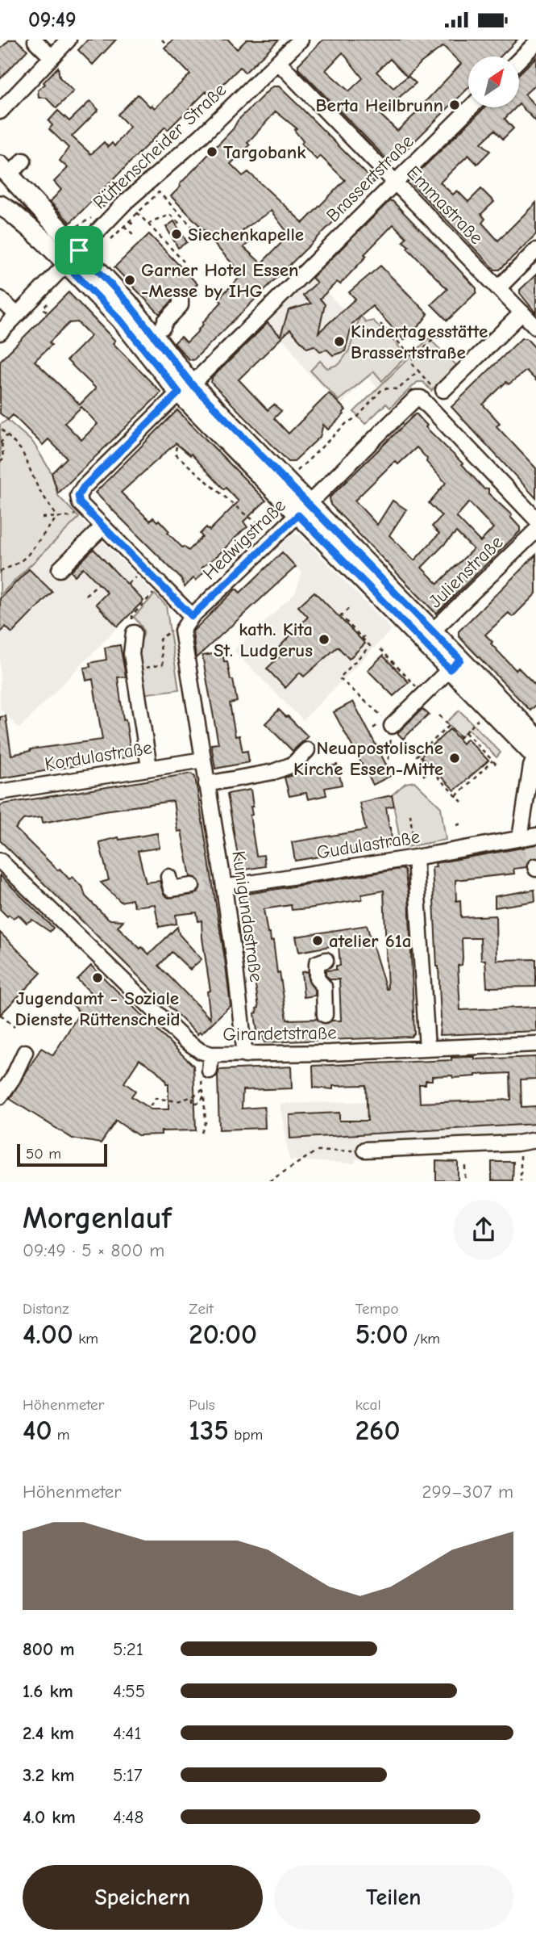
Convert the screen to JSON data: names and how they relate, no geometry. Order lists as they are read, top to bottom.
{
  "streets": {
    "street": [
      "Rüttenscheider Straße",
      "Brassertstraße",
      "Emmastraße",
      "Hedwigstraße",
      "Julienstraße",
      "Kordulastraße",
      "Gudulastraße",
      "Kunigundastraße",
      "Girardetstraße"
    ]
  },
  "crossings": [
    ["Rüttenscheider Straße", "Emmastraße"],
    ["Brassertstraße", "Emmastraße"],
    ["Hedwigstraße", "Kunigundastraße"],
    ["Kordulastraße", "Kunigundastraße"],
    ["Gudulastraße", "Kunigundastraße"],
    ["Kunigundastraße", "Girardetstraße"]
  ],
  "places": [
    "Berta Heilbrunn",
    "Targobank",
    "Siechenkapelle",
    "Garner Hotel Essen -Messe by IHG",
    "Kindertagesstätte Brassertstraße",
    "kath. Kita St. Ludgerus",
    "Neuapostolische Kirche Essen-Mitte",
    "atelier 61a",
    "Jugendamt - Soziale Dienste Rüttenscheid"
  ],
  "scale_bar": "50 m",
  "north": "top right",
  "page": {
    "status": "09:49",
    "scale": "50 m",
    "heading": ["Morgenlauf", "09:49 · 5 × 800 m"],
    "stats": [
      ["Distanz", "4.00 km"],
      ["Zeit", "20:00"],
      ["Tempo", "5:00 /km"],
      ["Höhenmeter", "40 m"],
      ["Puls", "135 bpm"],
      ["kcal", "260"]
    ],
    "chart": ["Höhenmeter", "299–307 m"],
    "list": [
      {
        "name": "800 m",
        "note": "5:21"
      },
      {
        "name": "1.6 km",
        "note": "4:55"
      },
      {
        "name": "2.4 km",
        "note": "4:41"
      },
      {
        "name": "3.2 km",
        "note": "5:17"
      },
      {
        "name": "4.0 km",
        "note": "4:48"
      }
    ],
    "buttons": ["Speichern", "Teilen"]
  }
}
